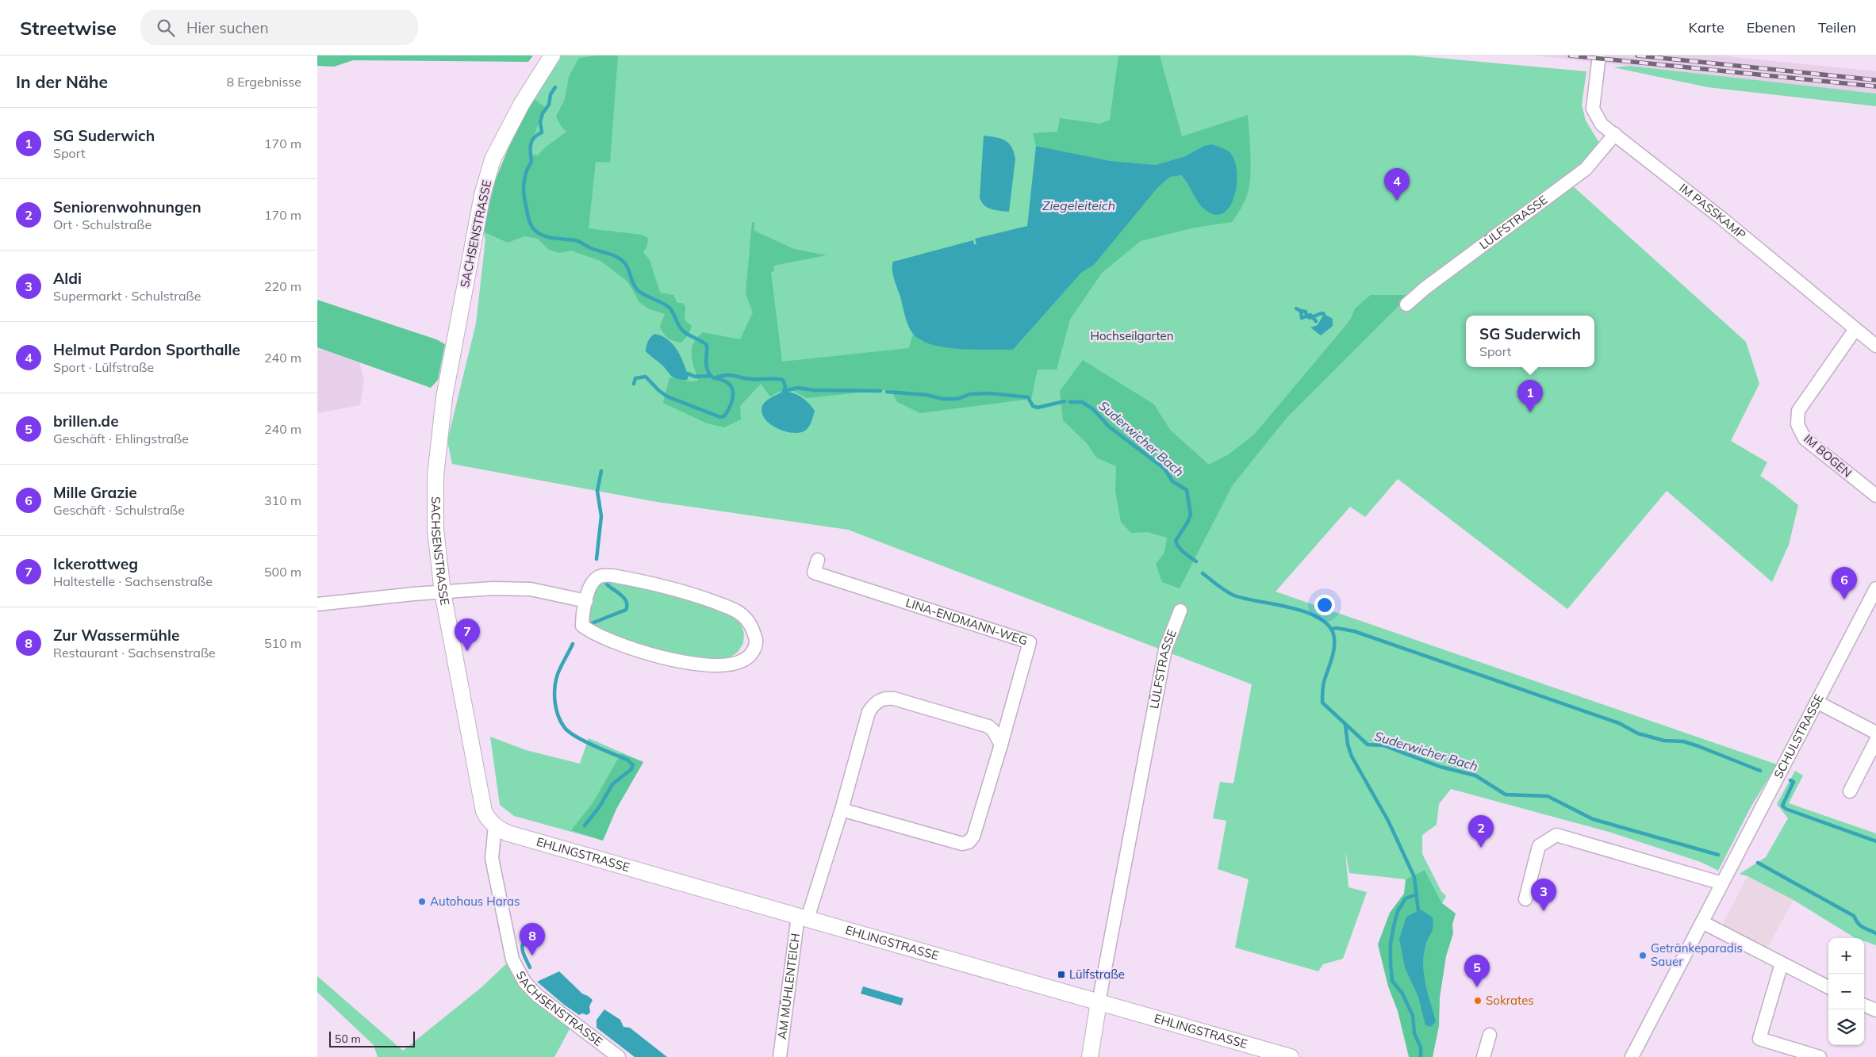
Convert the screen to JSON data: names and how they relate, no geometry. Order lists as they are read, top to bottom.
{
  "streets": {
    "street": [
      "IM PASSKAMP",
      "LÜLFSTRASSE",
      "SACHSENSTRASSE",
      "IM BOGEN",
      "LINA-ENDMANN-WEG",
      "SCHULSTRASSE",
      "EHLINGSTRASSE",
      "AM MÜHLENTEICH"
    ]
  },
  "crossings": [
    ["IM PASSKAMP", "LÜLFSTRASSE"],
    ["IM PASSKAMP", "IM BOGEN"],
    ["LÜLFSTRASSE", "EHLINGSTRASSE"],
    ["SACHSENSTRASSE", "EHLINGSTRASSE"],
    ["LINA-ENDMANN-WEG", "AM MÜHLENTEICH"],
    ["EHLINGSTRASSE", "AM MÜHLENTEICH"]
  ],
  "water": ["Ziegeleiteich", "Suderwicher Bach"],
  "parks": ["Hochseilgarten"],
  "places": {
    "other": ["Autohaus Haras", "Getränkeparadis Sauer", "Sokrates"],
    "transit": ["Lülfstraße"]
  },
  "scale_bar": "50 m",
  "page": {
    "header": "Streetwise",
    "search": "Hier suchen",
    "nav": ["Karte", "Ebenen", "Teilen"],
    "heading": ["In der Nähe", "8 Ergebnisse"],
    "list": [
      {
        "mark": "1",
        "name": "SG Suderwich",
        "note": "Sport",
        "value": "170 m"
      },
      {
        "mark": "2",
        "name": "Seniorenwohnungen",
        "note": "Ort · Schulstraße",
        "value": "170 m"
      },
      {
        "mark": "3",
        "name": "Aldi",
        "note": "Supermarkt · Schulstraße",
        "value": "220 m"
      },
      {
        "mark": "4",
        "name": "Helmut Pardon Sporthalle",
        "note": "Sport · Lülfstraße",
        "value": "240 m"
      },
      {
        "mark": "5",
        "name": "brillen.de",
        "note": "Geschäft · Ehlingstraße",
        "value": "240 m"
      },
      {
        "mark": "6",
        "name": "Mille Grazie",
        "note": "Geschäft · Schulstraße",
        "value": "310 m"
      },
      {
        "mark": "7",
        "name": "Ickerottweg",
        "note": "Haltestelle · Sachsenstraße",
        "value": "500 m"
      },
      {
        "mark": "8",
        "name": "Zur Wassermühle",
        "note": "Restaurant · Sachsenstraße",
        "value": "510 m"
      }
    ],
    "pins": [
      "4",
      "1",
      "6",
      "7",
      "2",
      "3",
      "8",
      "5"
    ],
    "popup": ["SG Suderwich", "Sport"],
    "map_buttons": ["+", "−"],
    "scale": "50 m"
  }
}
